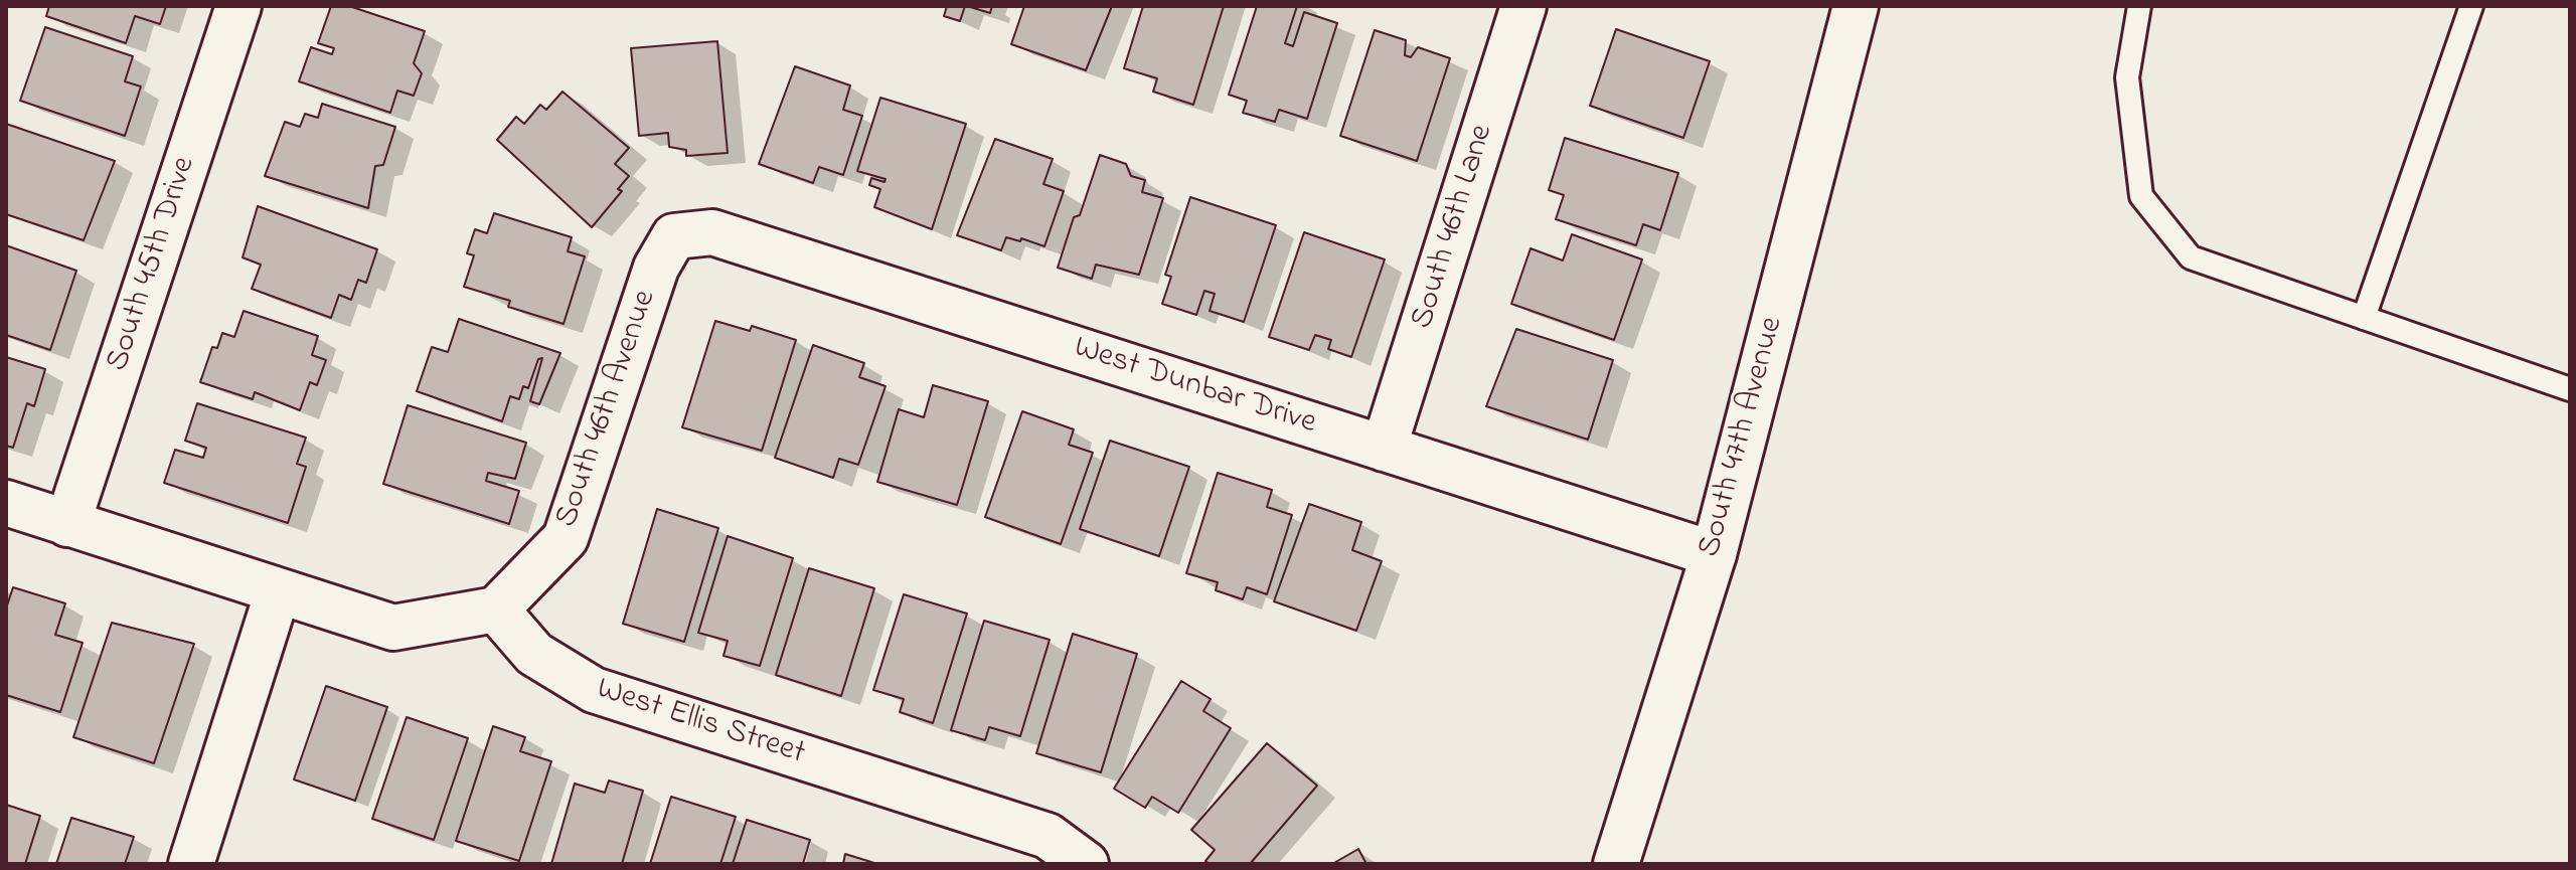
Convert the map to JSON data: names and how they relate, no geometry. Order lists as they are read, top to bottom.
{
  "streets": {
    "street": [
      "South 46th Lane",
      "South 45th Drive",
      "West Dunbar Drive",
      "South 46th Avenue",
      "South 47th Avenue",
      "West Ellis Street"
    ]
  },
  "crossings": [
    ["South 46th Lane", "West Dunbar Drive"],
    ["West Dunbar Drive", "South 46th Avenue"],
    ["West Dunbar Drive", "South 47th Avenue"],
    ["South 46th Avenue", "West Ellis Street"]
  ]
}
